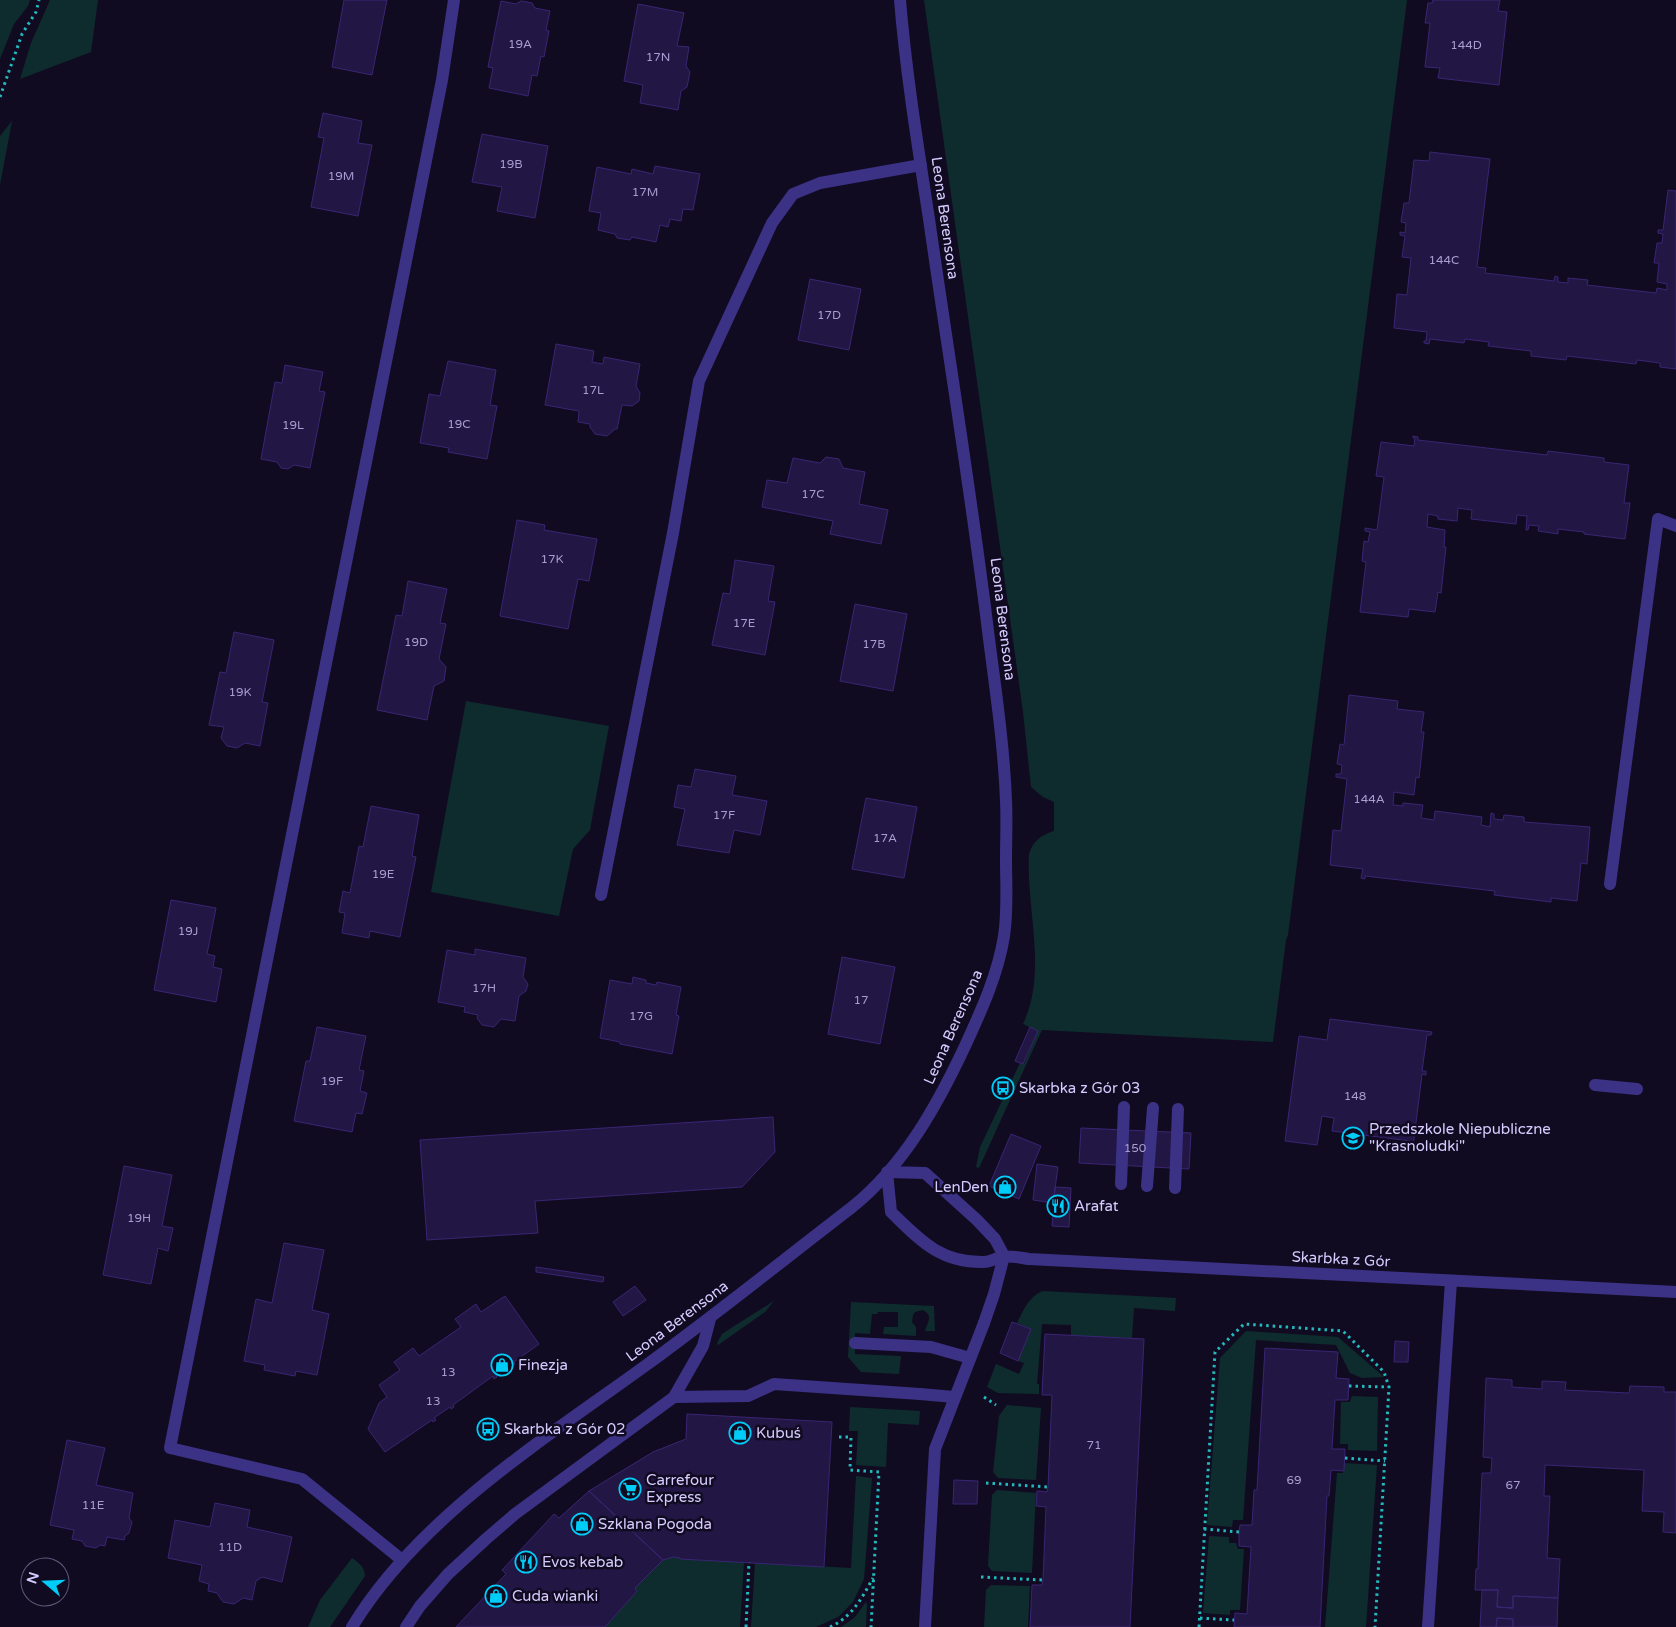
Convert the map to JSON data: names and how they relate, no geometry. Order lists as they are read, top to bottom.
{
  "streets": {
    "street": ["Leona Berensona", "Skarbka z Gór"]
  },
  "crossings": [
    ["Leona Berensona", "Skarbka z Gór"]
  ],
  "places": {
    "bus stop": ["Skarbka z Gór 03", "Skarbka z Gór 02"],
    "school or university": ["Przedszkole Niepubliczne \"Krasnoludki\""],
    "shop": [
      "LenDen",
      "Finezja",
      "Kubuś",
      "Szklana Pogoda",
      "Cuda wianki"
    ],
    "restaurant": ["Arafat", "Evos kebab"],
    "supermarket": ["Carrefour Express"]
  },
  "house_numbers": [
    "19A",
    "144D",
    "17N",
    "19B",
    "19M",
    "17M",
    "144C",
    "17D",
    "17L",
    "19C",
    "19L",
    "17C",
    "17K",
    "17E",
    "19D",
    "17B",
    "19K",
    "144A",
    "17F",
    "17A",
    "19E",
    "19J",
    "17H",
    "17",
    "17G",
    "19F",
    "148",
    "150",
    "19H",
    "13",
    "13",
    "71",
    "69",
    "67",
    "11E",
    "11D"
  ],
  "north": "left"
}
